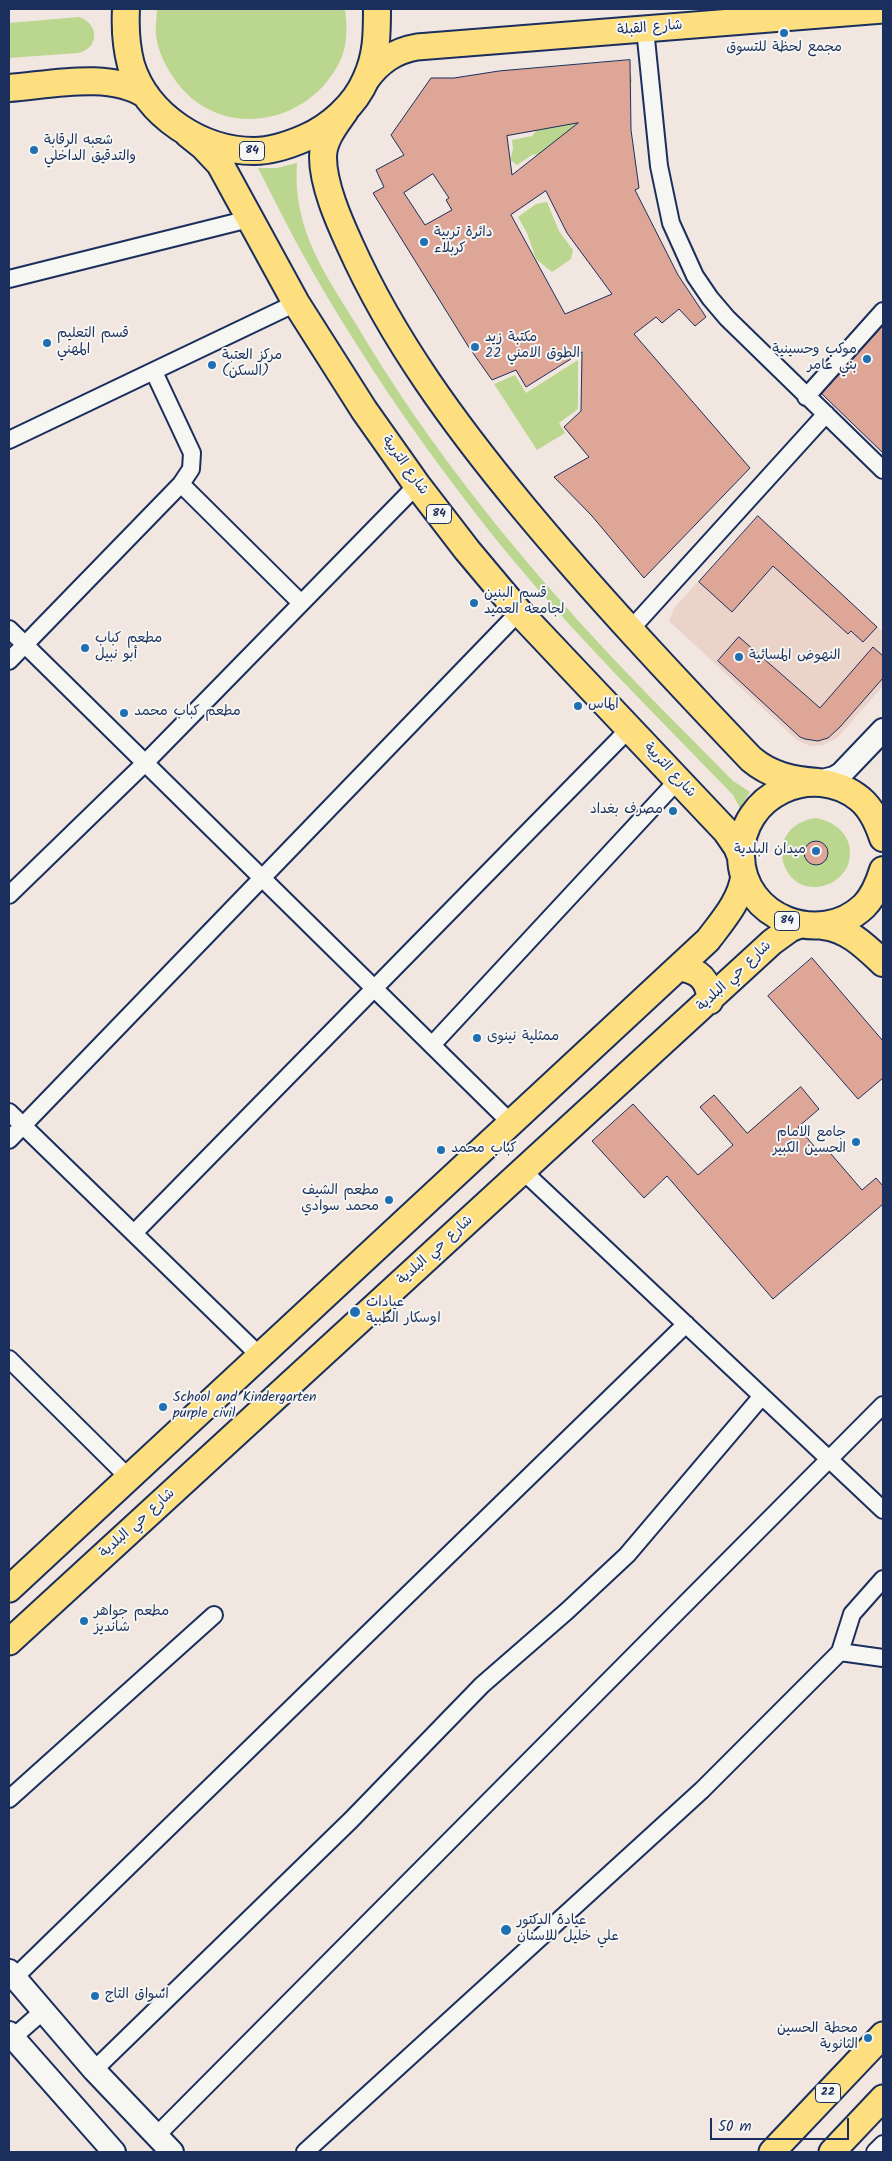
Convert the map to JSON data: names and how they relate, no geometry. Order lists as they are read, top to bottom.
{
  "streets": {
    "highway": ["84", "شارع التربية"],
    "main road": ["شارع القبلة", "شارع حي البلدية", "22"]
  },
  "crossings": [
    ["شارع القبلة", "84"],
    ["84", "شارع التربية"],
    ["84", "شارع حي البلدية"]
  ],
  "places": [
    "مجمع لحظة للتسوق",
    "شعبه الرقابة والتدقيق الداخلي",
    "دائرة تربية كربلاء",
    "قسم التعليم المهني",
    "مكتبة زيد الطوق الامني 22",
    "موكب وحسينية بني عامر",
    "مركز العتبة (السكن)",
    "قسم البنين لجامعه العميد",
    "مطعم كباب أبو نبيل",
    "النهوض المسائية",
    "الماس",
    "مطعم كباب محمد",
    "مصرف بغداد",
    "ميدان البلدية",
    "ممثلية نينوى",
    "جامع الامام الحسين الكبير",
    "كباب محمد",
    "مطعم الشيف محمد سوادي",
    "عيادات اوسكار الطبية",
    "School and Kindergarten purple civil",
    "مطعم جواهر شانديز",
    "عيادة الدكتور علي خليل للاسنان",
    "اسواق التاج",
    "محطة الحسين الثانوية"
  ],
  "scale_bar": "50 m"
}
